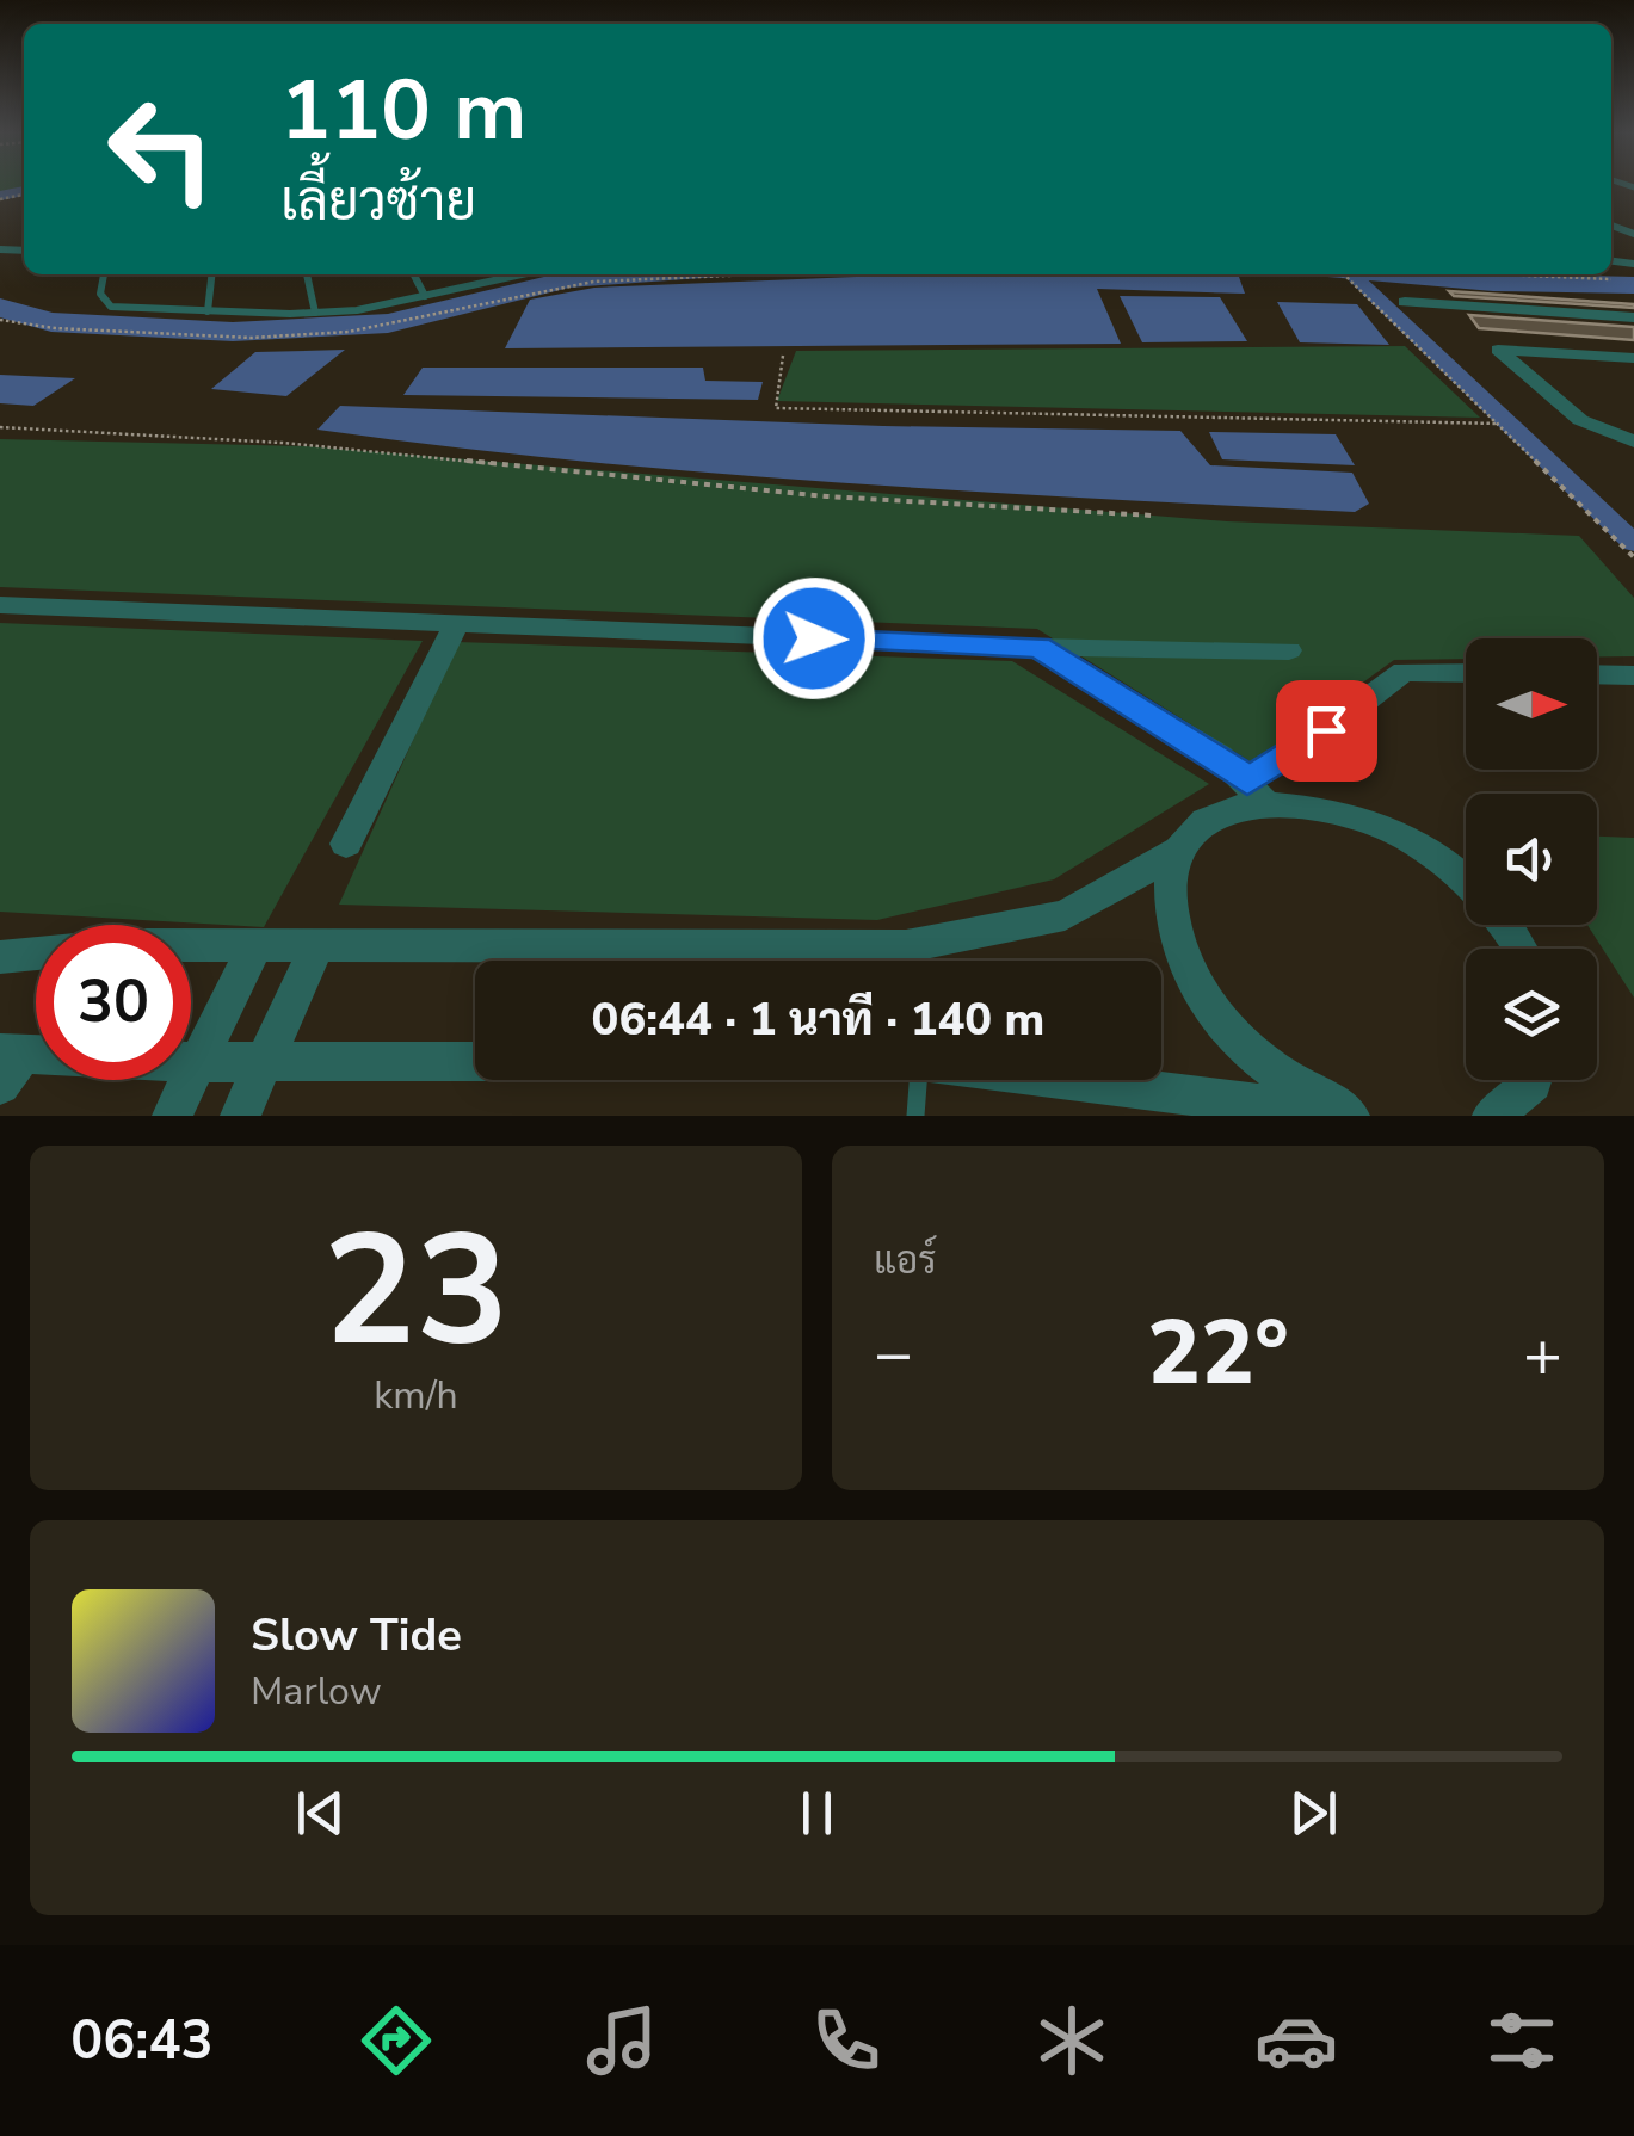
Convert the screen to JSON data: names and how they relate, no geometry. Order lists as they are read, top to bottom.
{
  "north": "right",
  "page": {
    "turn": ["110 m", "เลี้ยวซ้าย"],
    "limit": "30",
    "trip": "06:44 · 1 นาที · 140 m",
    "tile": [
      ["23", "km/h"],
      "แอร์"
    ],
    "heat": ["−", "22°", "+"],
    "song": ["Slow Tide", "Marlow"],
    "tabs": "06:43"
  }
}
